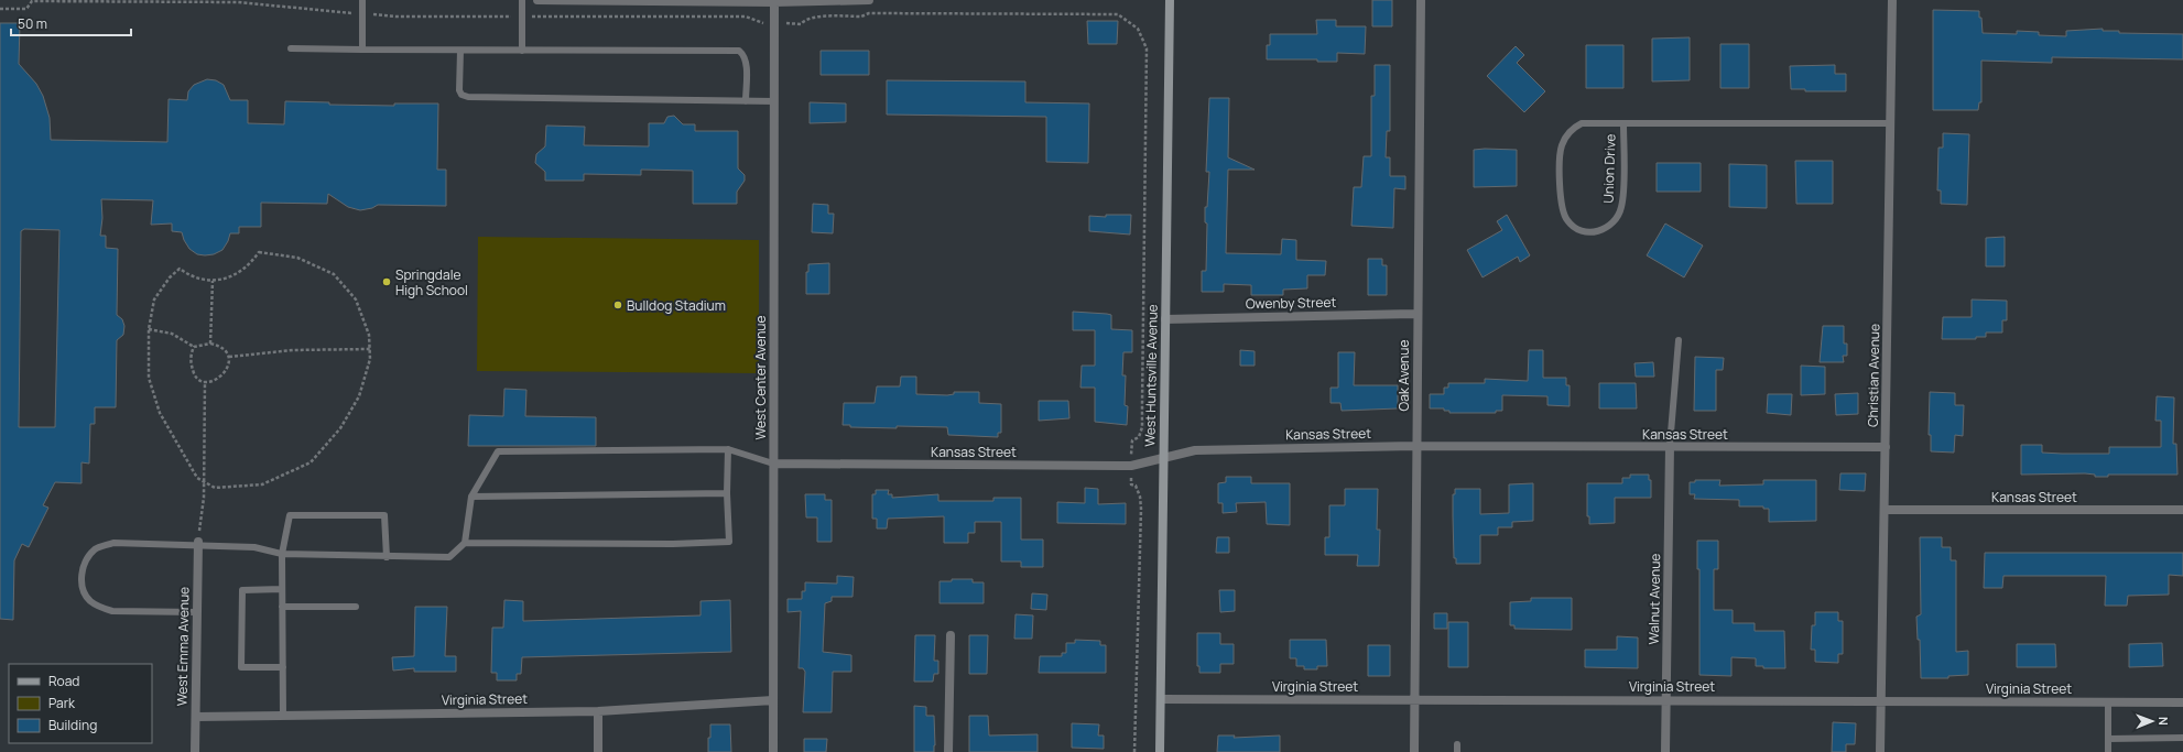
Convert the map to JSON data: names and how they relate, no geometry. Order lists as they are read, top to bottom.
{
  "streets": {
    "main road": ["West Huntsville Avenue"],
    "street": [
      "Owenby Street",
      "Oak Avenue",
      "Christian Avenue",
      "West Center Avenue",
      "Kansas Street",
      "Walnut Avenue",
      "West Emma Avenue",
      "Virginia Street"
    ],
    "lane": ["Union Drive"]
  },
  "crossings": [
    ["Union Drive", "Christian Avenue"],
    ["Owenby Street", "West Huntsville Avenue"],
    ["Owenby Street", "Oak Avenue"],
    ["West Huntsville Avenue", "Kansas Street"],
    ["West Huntsville Avenue", "Virginia Street"],
    ["Oak Avenue", "Kansas Street"],
    ["Oak Avenue", "Virginia Street"],
    ["Christian Avenue", "Kansas Street"],
    ["Christian Avenue", "Virginia Street"],
    ["West Center Avenue", "Kansas Street"],
    ["West Center Avenue", "Virginia Street"],
    ["Kansas Street", "Walnut Avenue"],
    ["Walnut Avenue", "Virginia Street"],
    ["West Emma Avenue", "Virginia Street"]
  ],
  "places": ["Springdale High School", "Bulldog Stadium"],
  "legend": ["Road", "Park", "Building"],
  "scale_bar": "50 m",
  "north": "right"
}
